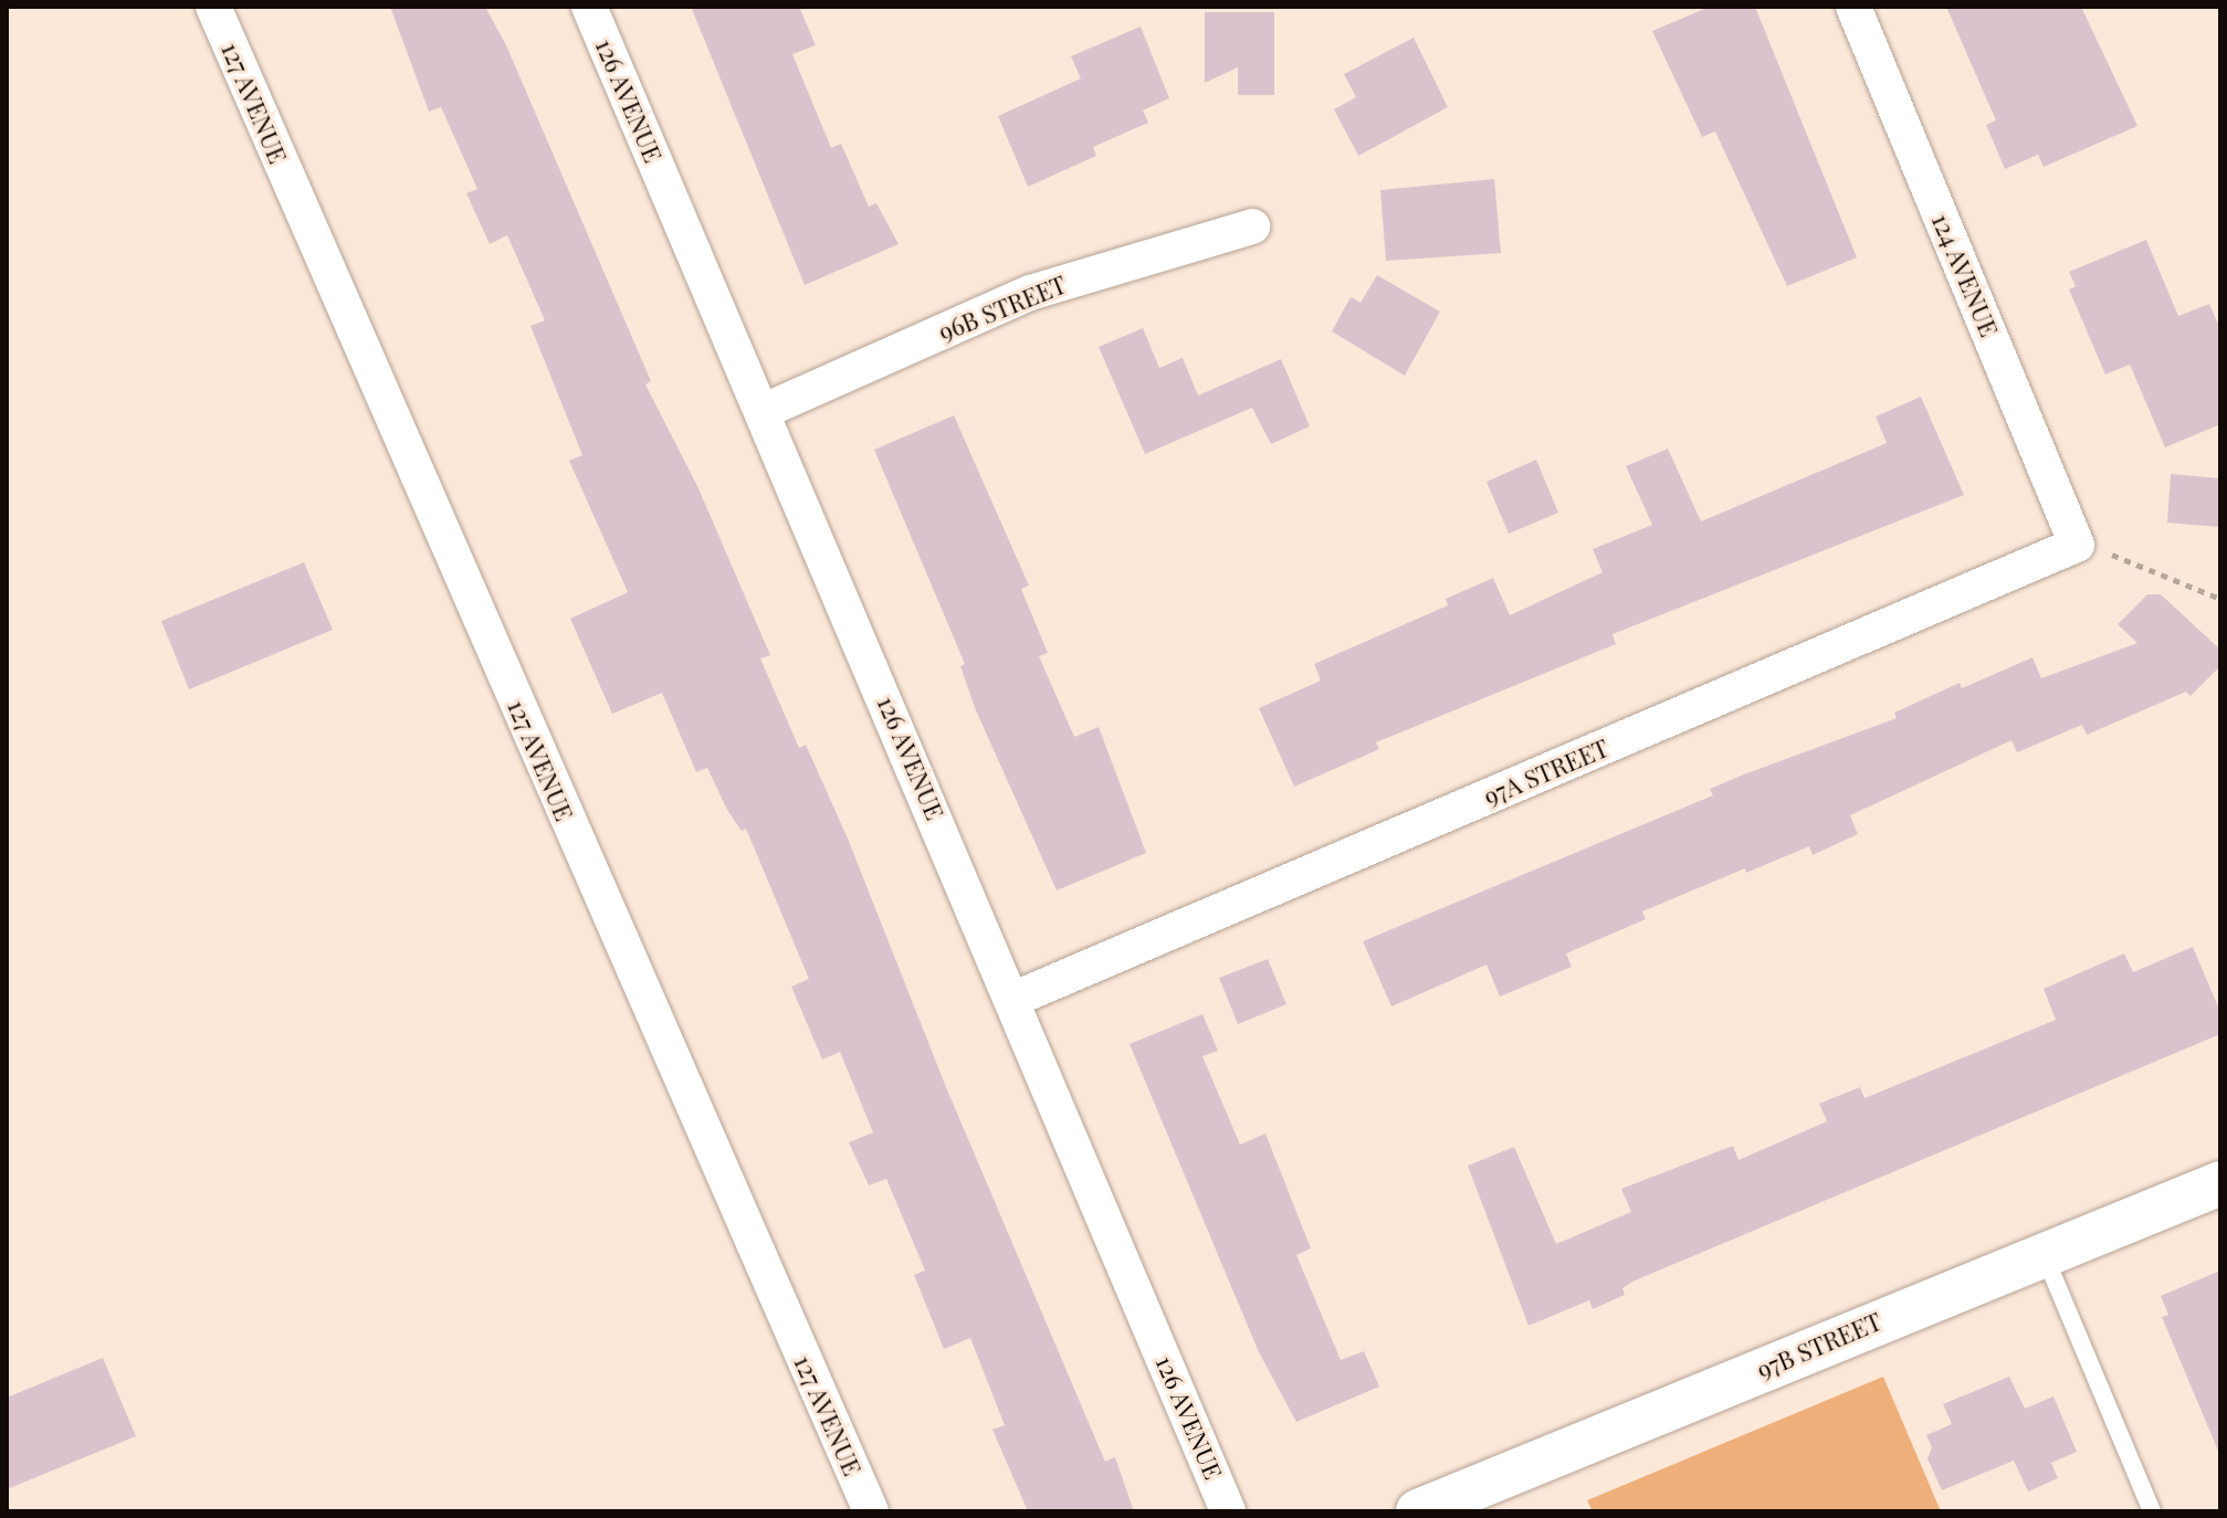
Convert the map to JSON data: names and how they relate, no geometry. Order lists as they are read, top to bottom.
{
  "streets": {
    "street": [
      "126 AVENUE",
      "127 AVENUE",
      "124 AVENUE",
      "96B STREET",
      "97A STREET",
      "97B STREET"
    ]
  },
  "crossings": [
    ["126 AVENUE", "96B STREET"],
    ["126 AVENUE", "97A STREET"],
    ["124 AVENUE", "97A STREET"]
  ]
}
